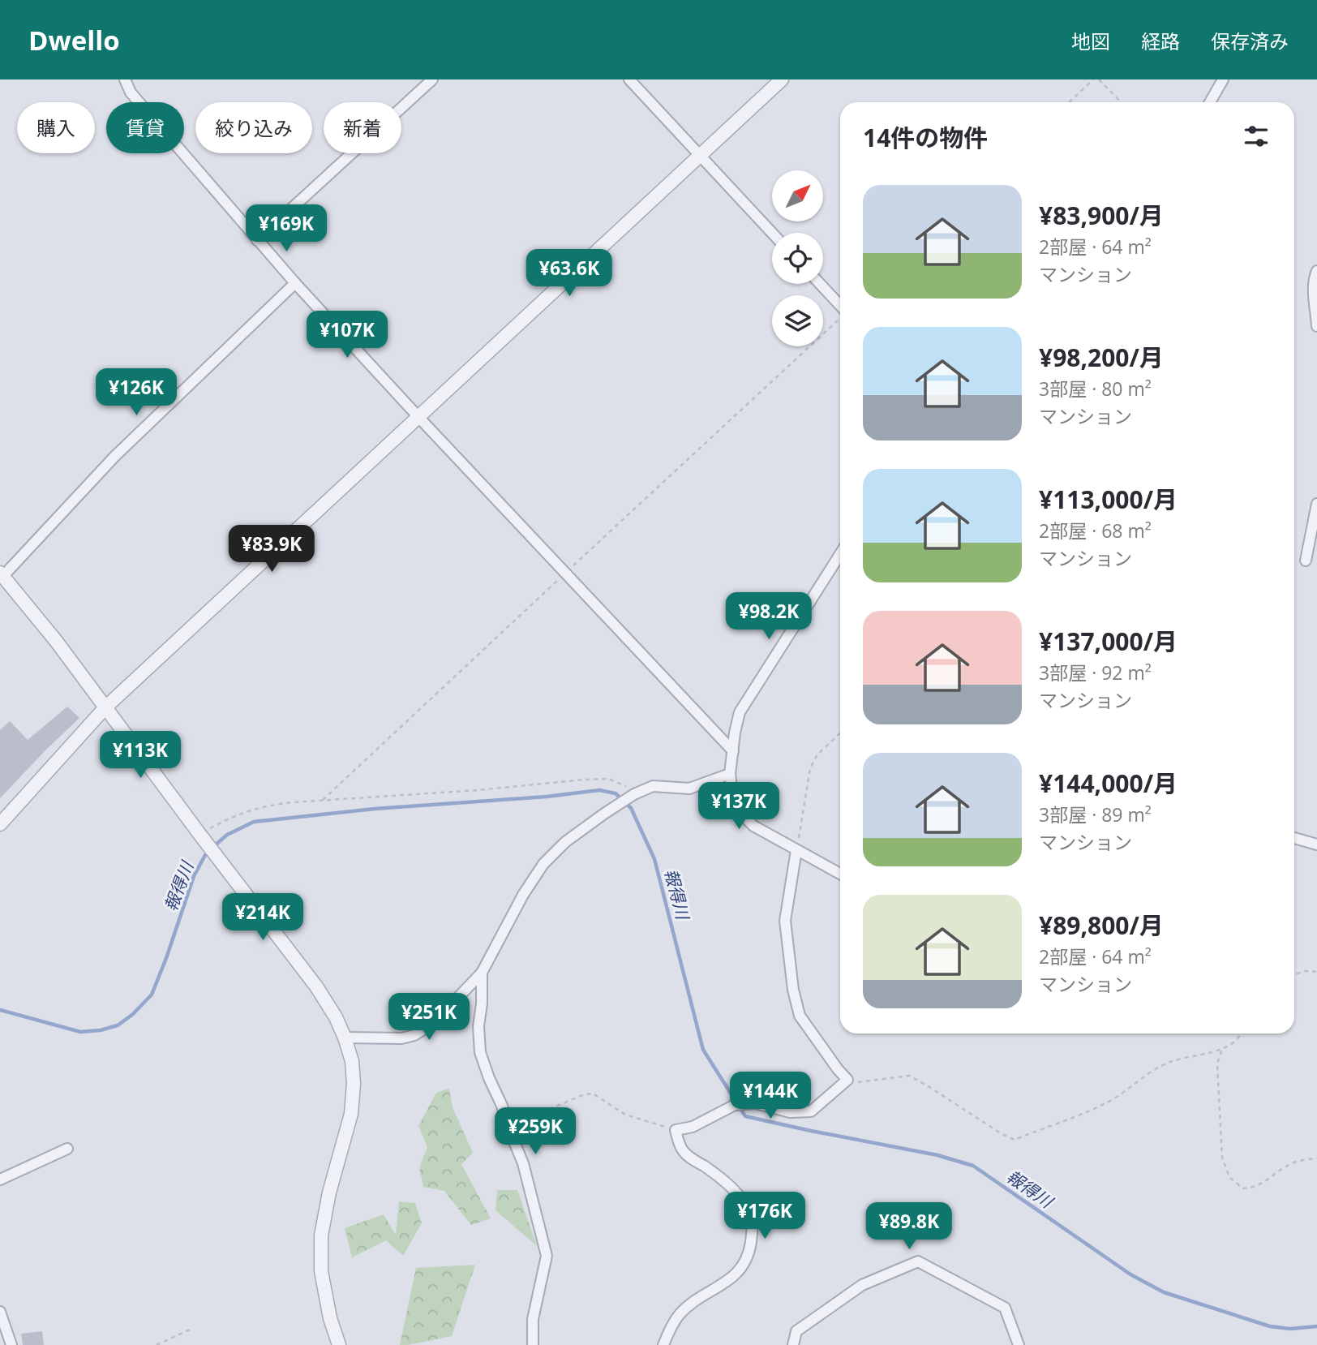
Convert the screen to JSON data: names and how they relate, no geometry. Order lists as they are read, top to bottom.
{
  "water": ["報得川"],
  "north": "top right",
  "page": {
    "header": "Dwello",
    "nav": ["地図", "経路", "保存済み"],
    "chip": [
      "購入",
      "賃貸",
      "絞り込み",
      "新着"
    ],
    "heading": "14件の物件",
    "list": [
      {
        "name": "¥83,900/月",
        "note": "2部屋 · 64 m² · マンション"
      },
      {
        "name": "¥98,200/月",
        "note": "3部屋 · 80 m² · マンション"
      },
      {
        "name": "¥113,000/月",
        "note": "2部屋 · 68 m² · マンション"
      },
      {
        "name": "¥137,000/月",
        "note": "3部屋 · 92 m² · マンション"
      },
      {
        "name": "¥144,000/月",
        "note": "3部屋 · 89 m² · マンション"
      },
      {
        "name": "¥89,800/月",
        "note": "2部屋 · 64 m² · マンション"
      }
    ],
    "price": [
      "¥169K",
      "¥63.6K",
      "¥107K",
      "¥126K",
      "¥83.9K",
      "¥98.2K",
      "¥113K",
      "¥137K",
      "¥214K",
      "¥251K",
      "¥144K",
      "¥259K",
      "¥176K",
      "¥89.8K"
    ]
  }
}
